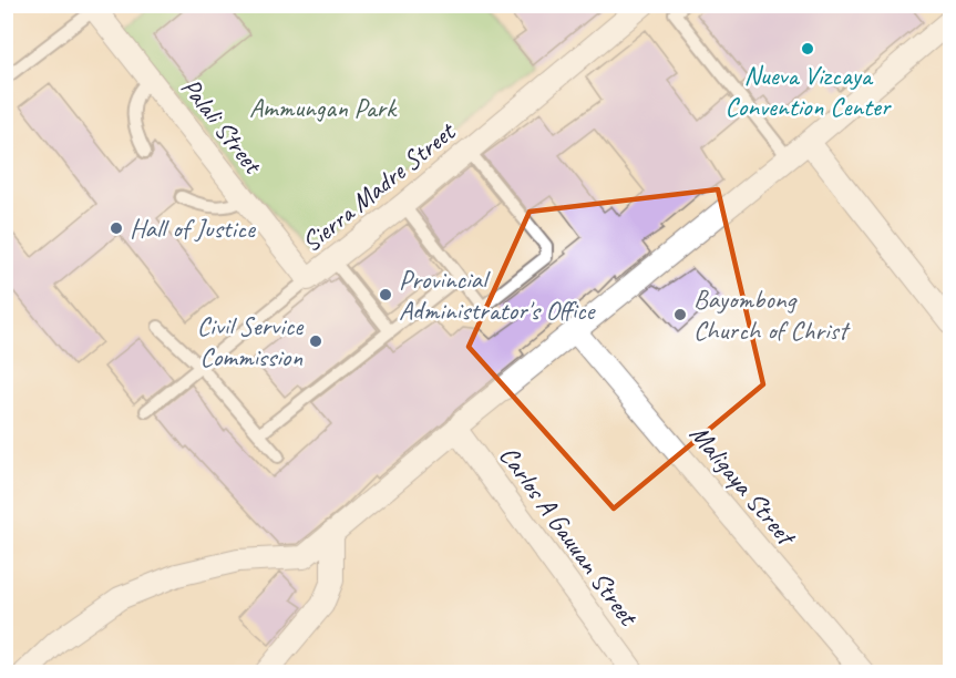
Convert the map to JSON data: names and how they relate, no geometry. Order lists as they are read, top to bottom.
{
  "streets": {
    "street": [
      "Palali Street",
      "Sierra Madre Street",
      "Maligaya Street",
      "Carlos A Gauuan Street"
    ]
  },
  "crossings": [
    ["Palali Street", "Sierra Madre Street"]
  ],
  "parks": ["Ammungan Park"],
  "places": [
    "Nueva Vizcaya Convention Center",
    "Hall of Justice",
    "Provincial Administrator's Office",
    "Bayombong Church of Christ",
    "Civil Service Commission"
  ]
}
